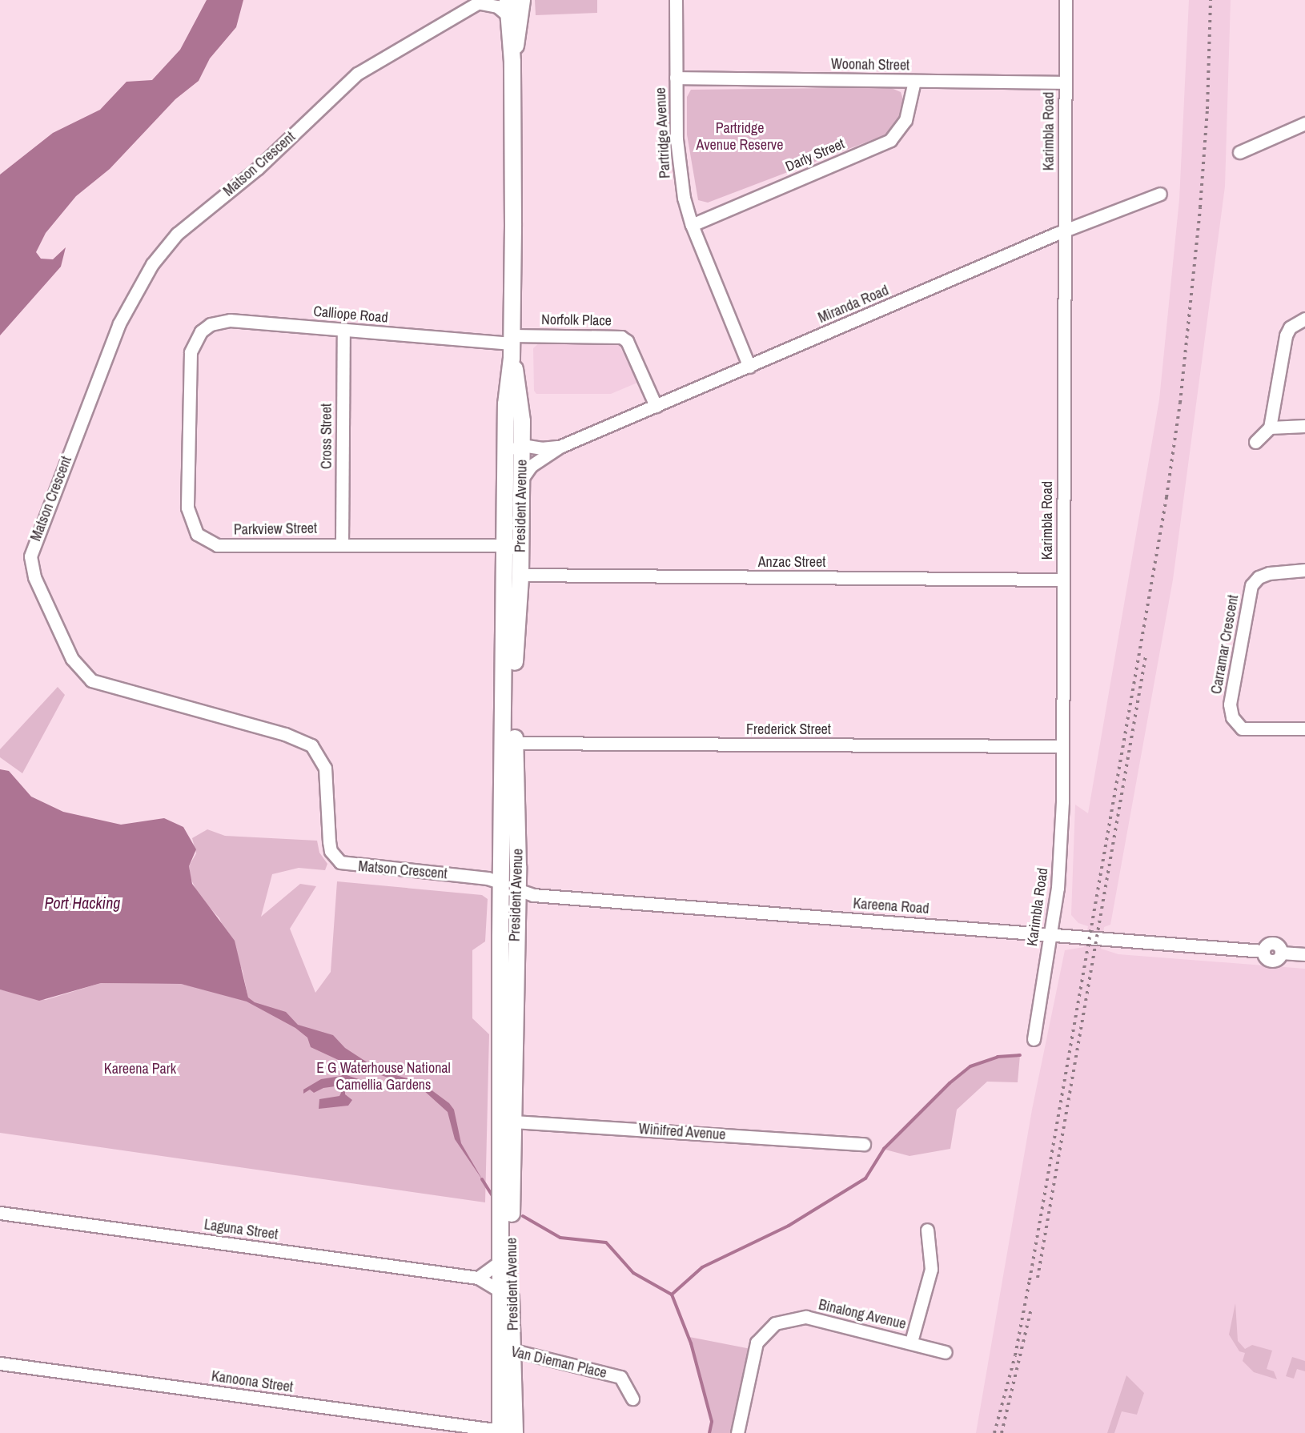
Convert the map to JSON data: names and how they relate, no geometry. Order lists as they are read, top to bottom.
{
  "streets": {
    "main road": ["Matson Crescent", "President Avenue"],
    "street": [
      "Woonah Street",
      "Karimbla Road",
      "Partridge Avenue",
      "Darly Street",
      "Miranda Road",
      "Calliope Road",
      "Norfolk Place",
      "Cross Street",
      "Parkview Street",
      "Anzac Street",
      "Carramar Crescent",
      "Frederick Street",
      "Kareena Road",
      "Winifred Avenue",
      "Laguna Street",
      "Binalong Avenue",
      "Van Dieman Place",
      "Kanoona Street"
    ]
  },
  "crossings": [
    ["Woonah Street", "Karimbla Road"],
    ["Woonah Street", "Partridge Avenue"],
    ["Woonah Street", "Darly Street"],
    ["Karimbla Road", "Miranda Road"],
    ["Karimbla Road", "Anzac Street"],
    ["Karimbla Road", "Frederick Street"],
    ["Karimbla Road", "Kareena Road"],
    ["Partridge Avenue", "Darly Street"],
    ["Partridge Avenue", "Miranda Road"],
    ["Matson Crescent", "President Avenue"],
    ["Matson Crescent", "Kareena Road"],
    ["Miranda Road", "Norfolk Place"],
    ["Miranda Road", "President Avenue"],
    ["Calliope Road", "Norfolk Place"],
    ["Calliope Road", "Cross Street"],
    ["Calliope Road", "President Avenue"],
    ["Calliope Road", "Parkview Street"],
    ["Norfolk Place", "President Avenue"],
    ["Cross Street", "Parkview Street"],
    ["President Avenue", "Parkview Street"],
    ["President Avenue", "Anzac Street"],
    ["President Avenue", "Frederick Street"],
    ["President Avenue", "Kareena Road"],
    ["President Avenue", "Winifred Avenue"],
    ["President Avenue", "Laguna Street"],
    ["President Avenue", "Van Dieman Place"],
    ["President Avenue", "Kanoona Street"]
  ],
  "water": ["Port Hacking"],
  "parks": ["Partridge Avenue Reserve", "Kareena Park", "E G Waterhouse National Camellia Gardens"]
}
